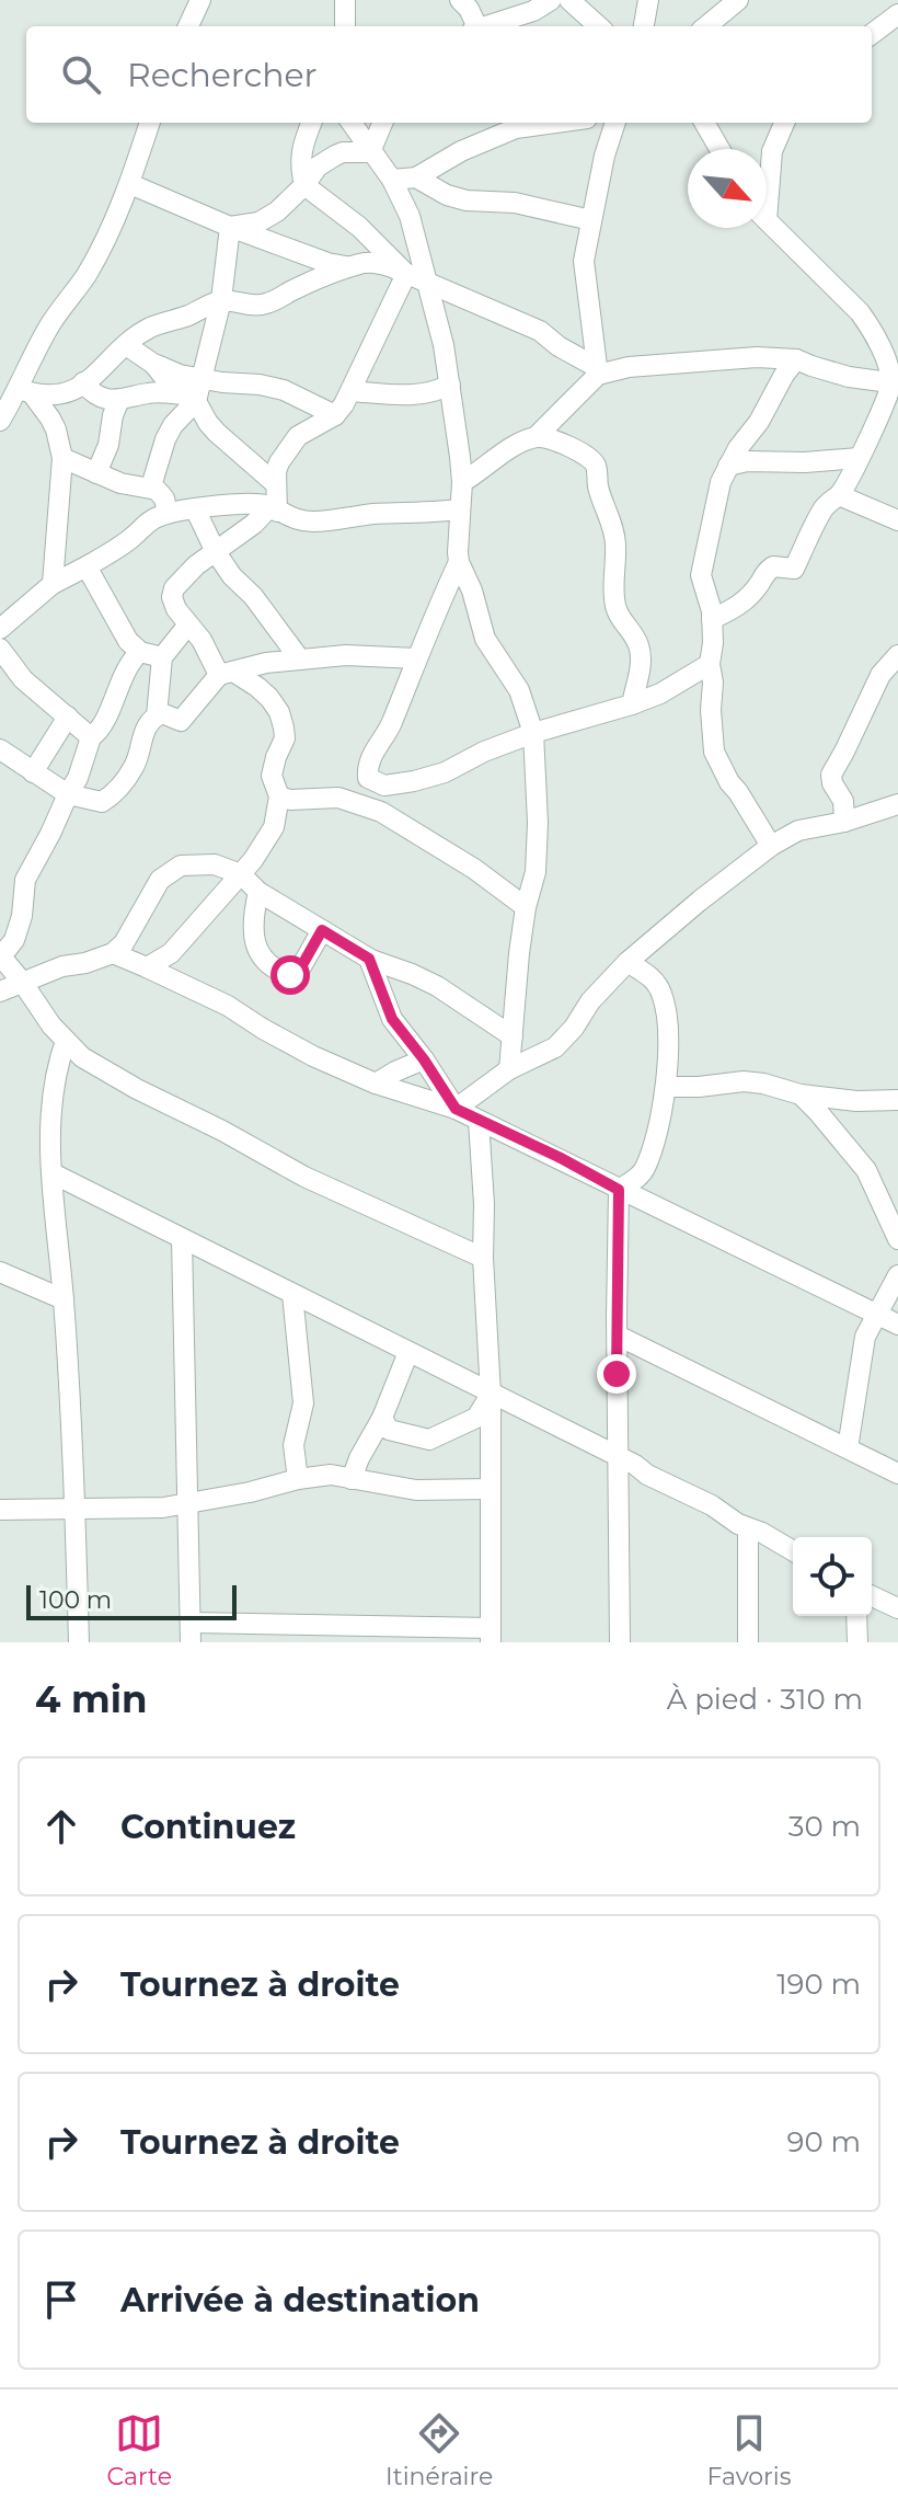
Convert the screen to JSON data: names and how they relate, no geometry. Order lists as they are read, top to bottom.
{
  "scale_bar": "100 m",
  "north": "bottom right",
  "page": {
    "search": "Rechercher",
    "scale": "100 m",
    "heading": ["4 min", "À pied · 310 m"],
    "list": [
      ["Continuez", "30 m"],
      ["Tournez à droite", "190 m"],
      ["Tournez à droite", "90 m"],
      "Arrivée à destination"
    ],
    "nav": ["Carte", "Itinéraire", "Favoris"]
  }
}
